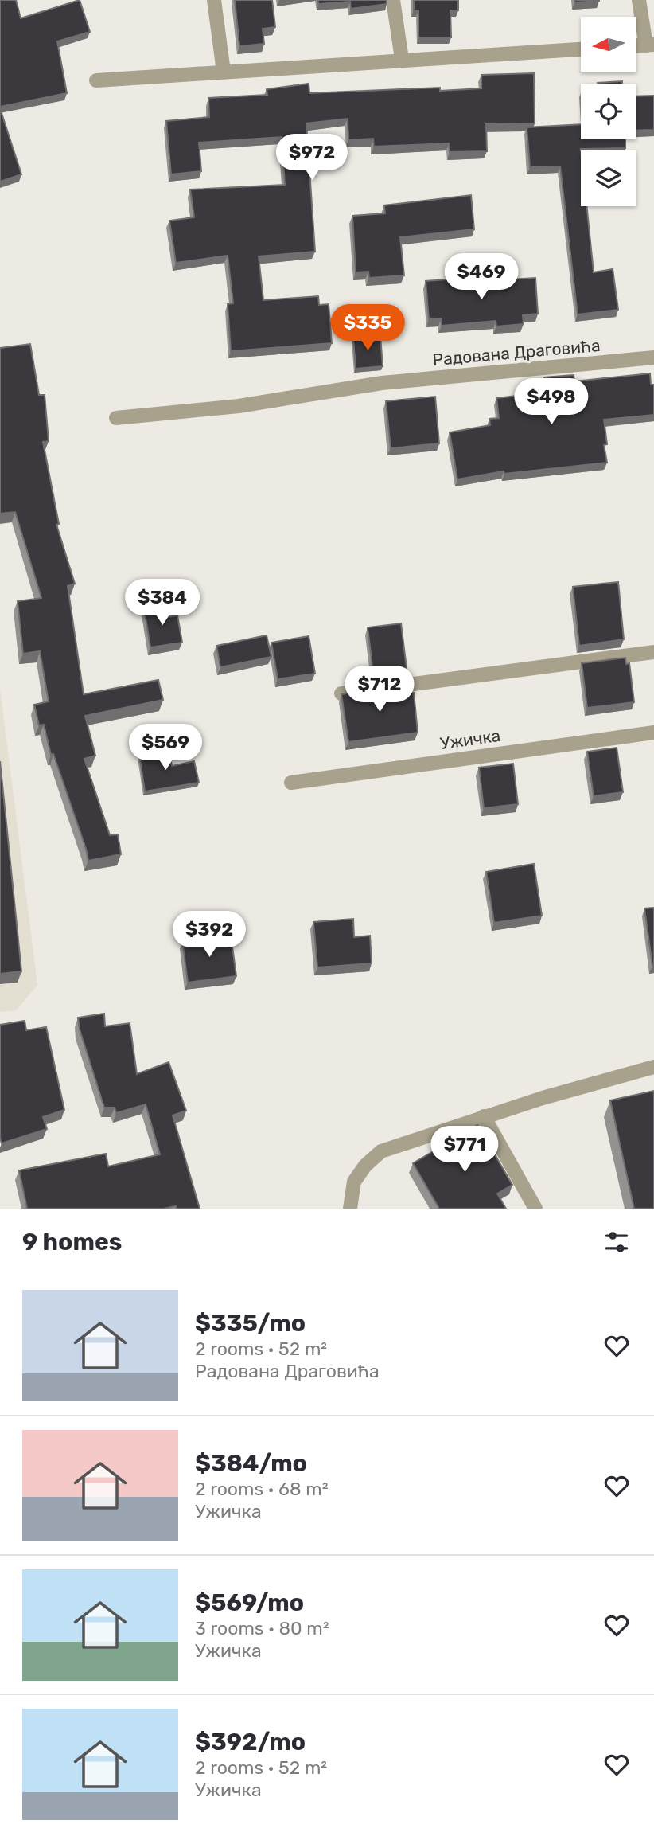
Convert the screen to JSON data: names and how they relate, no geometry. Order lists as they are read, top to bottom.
{
  "streets": {
    "street": ["Радована Драговића", "Ужичка"]
  },
  "north": "left",
  "page": {
    "price": [
      "$972",
      "$469",
      "$335",
      "$498",
      "$384",
      "$712",
      "$569",
      "$392",
      "$771"
    ],
    "heading": "9 homes",
    "list": [
      {
        "name": "$335/mo",
        "note": "2 rooms · 52 m² · Радована Драговића"
      },
      {
        "name": "$384/mo",
        "note": "2 rooms · 68 m² · Ужичка"
      },
      {
        "name": "$569/mo",
        "note": "3 rooms · 80 m² · Ужичка"
      },
      {
        "name": "$392/mo",
        "note": "2 rooms · 52 m² · Ужичка"
      }
    ]
  }
}
